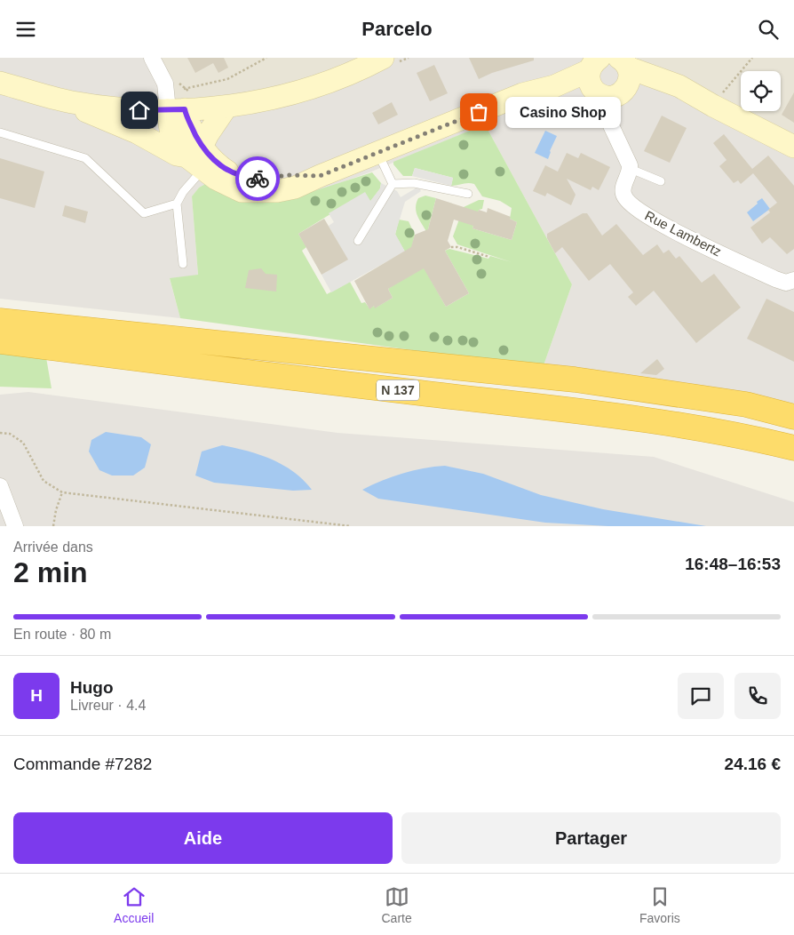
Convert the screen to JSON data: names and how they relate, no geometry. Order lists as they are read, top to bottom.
{
  "streets": {
    "highway": ["N 137"],
    "street": ["Rue Lambertz"]
  },
  "places": ["Casino Shop"],
  "page": {
    "header": "Parcelo",
    "bubble": "Casino Shop",
    "heading": ["2 min", "Arrivée dans", "16:48–16:53"],
    "panel": [
      "Hugo",
      "Livreur · 4.4",
      "Commande #7282",
      "24.16 €"
    ],
    "bar": "En route · 80 m",
    "round": "H",
    "buttons": ["Aide", "Partager"],
    "tabs": ["Accueil", "Carte", "Favoris"]
  }
}
